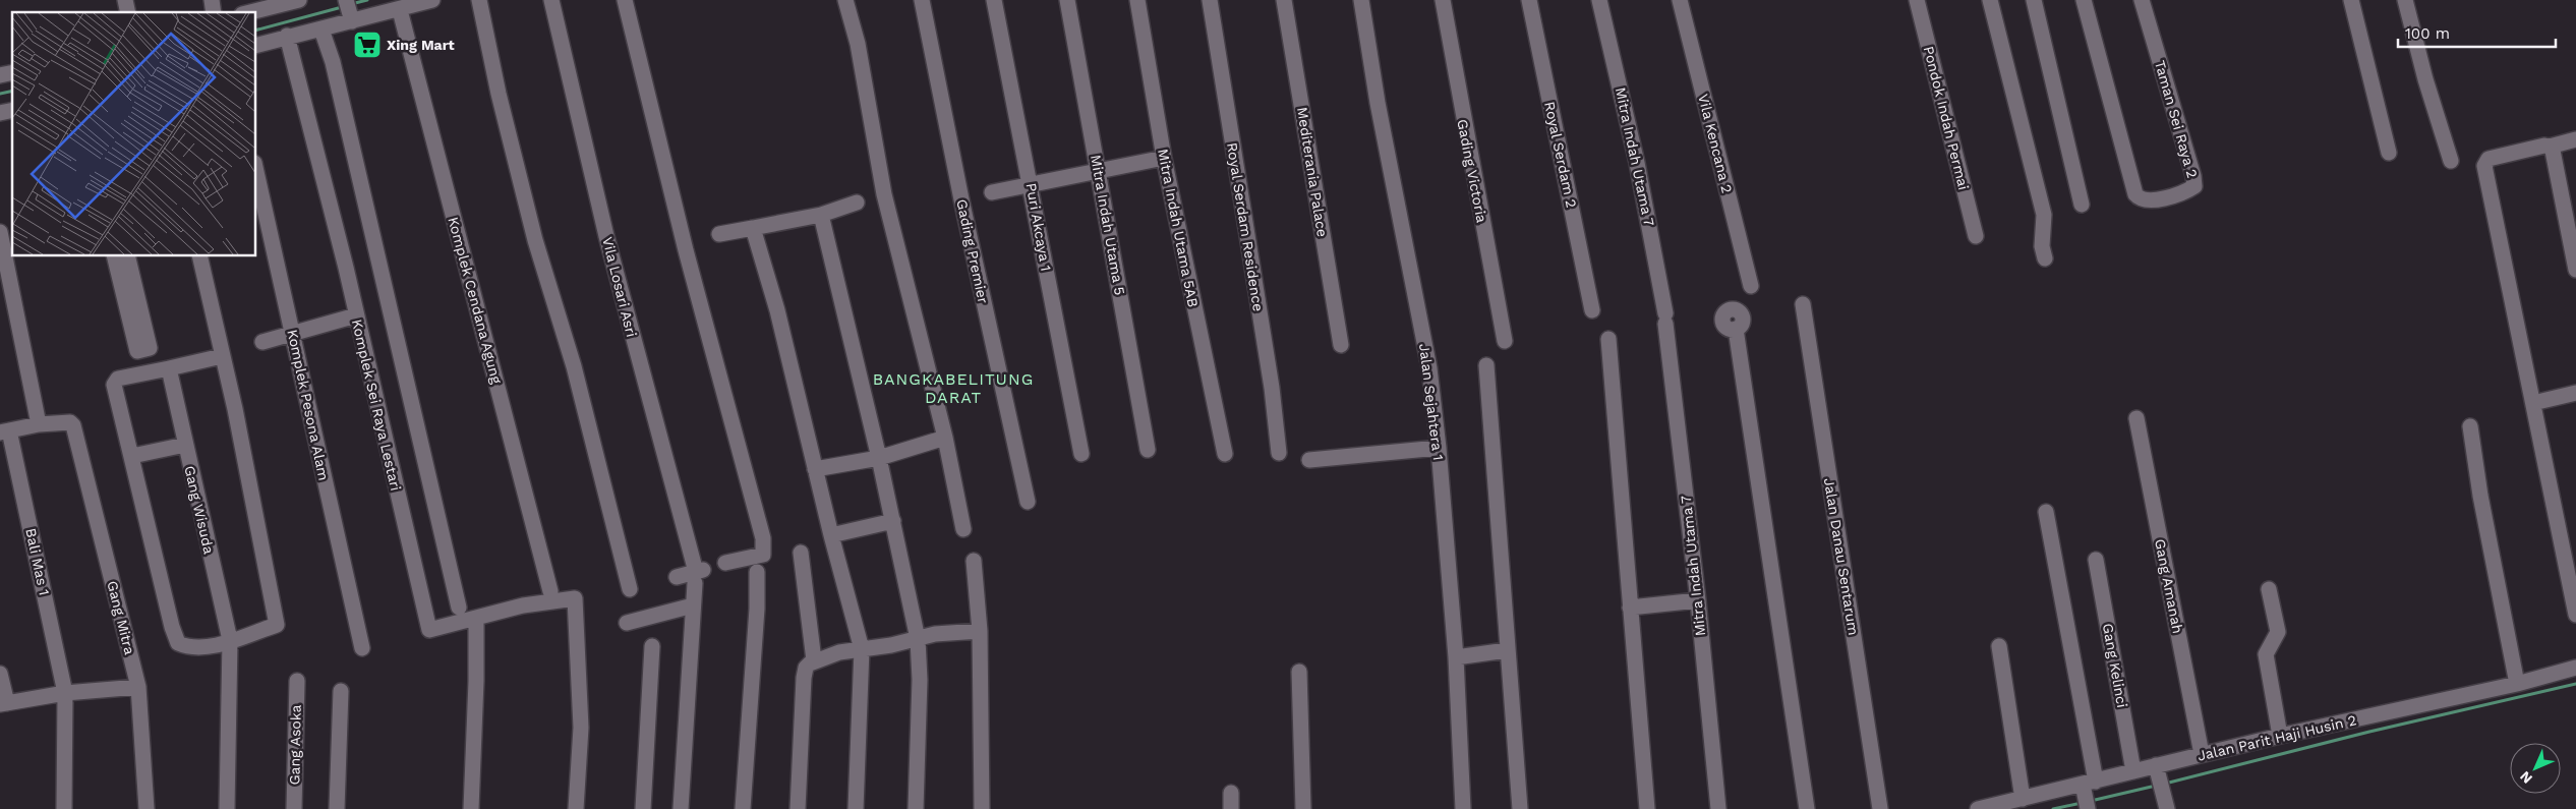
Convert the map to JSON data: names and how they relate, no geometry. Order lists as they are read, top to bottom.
{
  "streets": {
    "street": [
      "Pondok Indah Permai",
      "Taman Sei Raya 2",
      "Vila Kencana 2",
      "Royal Serdam 2",
      "Mitra Indah Utama 7",
      "Gading Victoria",
      "Mediterania Palace",
      "Mitra Indah Utama 5",
      "Puri Akcaya 1",
      "Royal Serdam Residence",
      "Mitra Indah Utama 5AB",
      "Gading Premier",
      "Vila Losari Asri",
      "Komplek Cendana Agung",
      "Jalan Sejahtera 1",
      "Komplek Pesona Alam",
      "Komplek Sei Raya Lestari",
      "Gang Wisuda",
      "Jalan Danau Sentarum",
      "Bali Mas 1",
      "Gang Amanah",
      "Gang Mitra",
      "Gang Kelinci",
      "Jalan Parit Haji Husin 2",
      "Gang Asoka"
    ]
  },
  "crossings": [
    ["Gang Amanah", "Jalan Parit Haji Husin 2"],
    ["Gang Kelinci", "Jalan Parit Haji Husin 2"]
  ],
  "districts": ["BANGKABELITUNG DARAT"],
  "places": {
    "supermarket": ["Xing Mart"]
  },
  "scale_bar": "100 m",
  "north": "bottom left"
}
